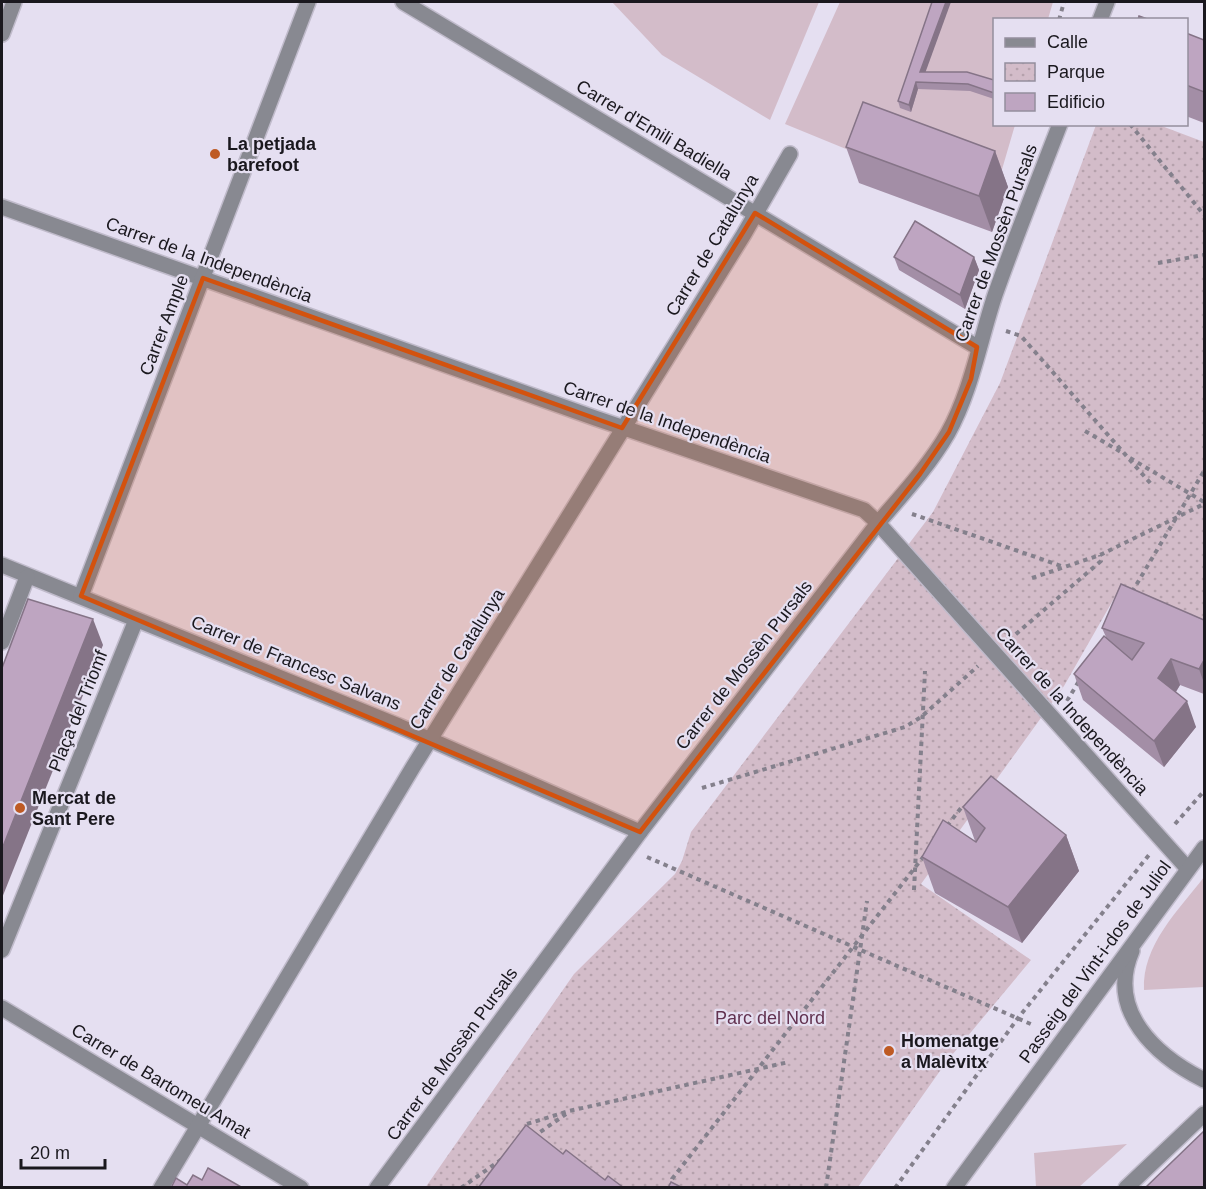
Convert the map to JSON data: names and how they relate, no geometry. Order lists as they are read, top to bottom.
{
  "streets": {
    "street": [
      "Carrer d'Emili Badiella",
      "Carrer de Mossèn Pursals",
      "Carrer de Catalunya",
      "Carrer de la Independència",
      "Carrer Ample",
      "Carrer de Francesc Salvans",
      "Plaça del Triomf",
      "Passeig del Vint-i-dos de Juliol",
      "Carrer de Bartomeu Amat"
    ]
  },
  "crossings": [
    ["Carrer d'Emili Badiella", "Carrer de Mossèn Pursals"],
    ["Carrer d'Emili Badiella", "Carrer de Catalunya"],
    ["Carrer de Mossèn Pursals", "Carrer de la Independència"],
    ["Carrer de Mossèn Pursals", "Carrer de Francesc Salvans"],
    ["Carrer de Catalunya", "Carrer de la Independència"],
    ["Carrer de Catalunya", "Carrer de Francesc Salvans"],
    ["Carrer de Catalunya", "Carrer de Bartomeu Amat"],
    ["Carrer de la Independència", "Carrer Ample"],
    ["Carrer de la Independència", "Passeig del Vint-i-dos de Juliol"],
    ["Carrer Ample", "Carrer de Francesc Salvans"],
    ["Carrer de Francesc Salvans", "Plaça del Triomf"]
  ],
  "parks": ["Parc del Nord"],
  "places": ["La petjada barefoot", "Mercat de Sant Pere", "Homenatge a Malèvitx"],
  "legend": ["Calle", "Parque", "Edificio"],
  "scale_bar": "20 m"
}
